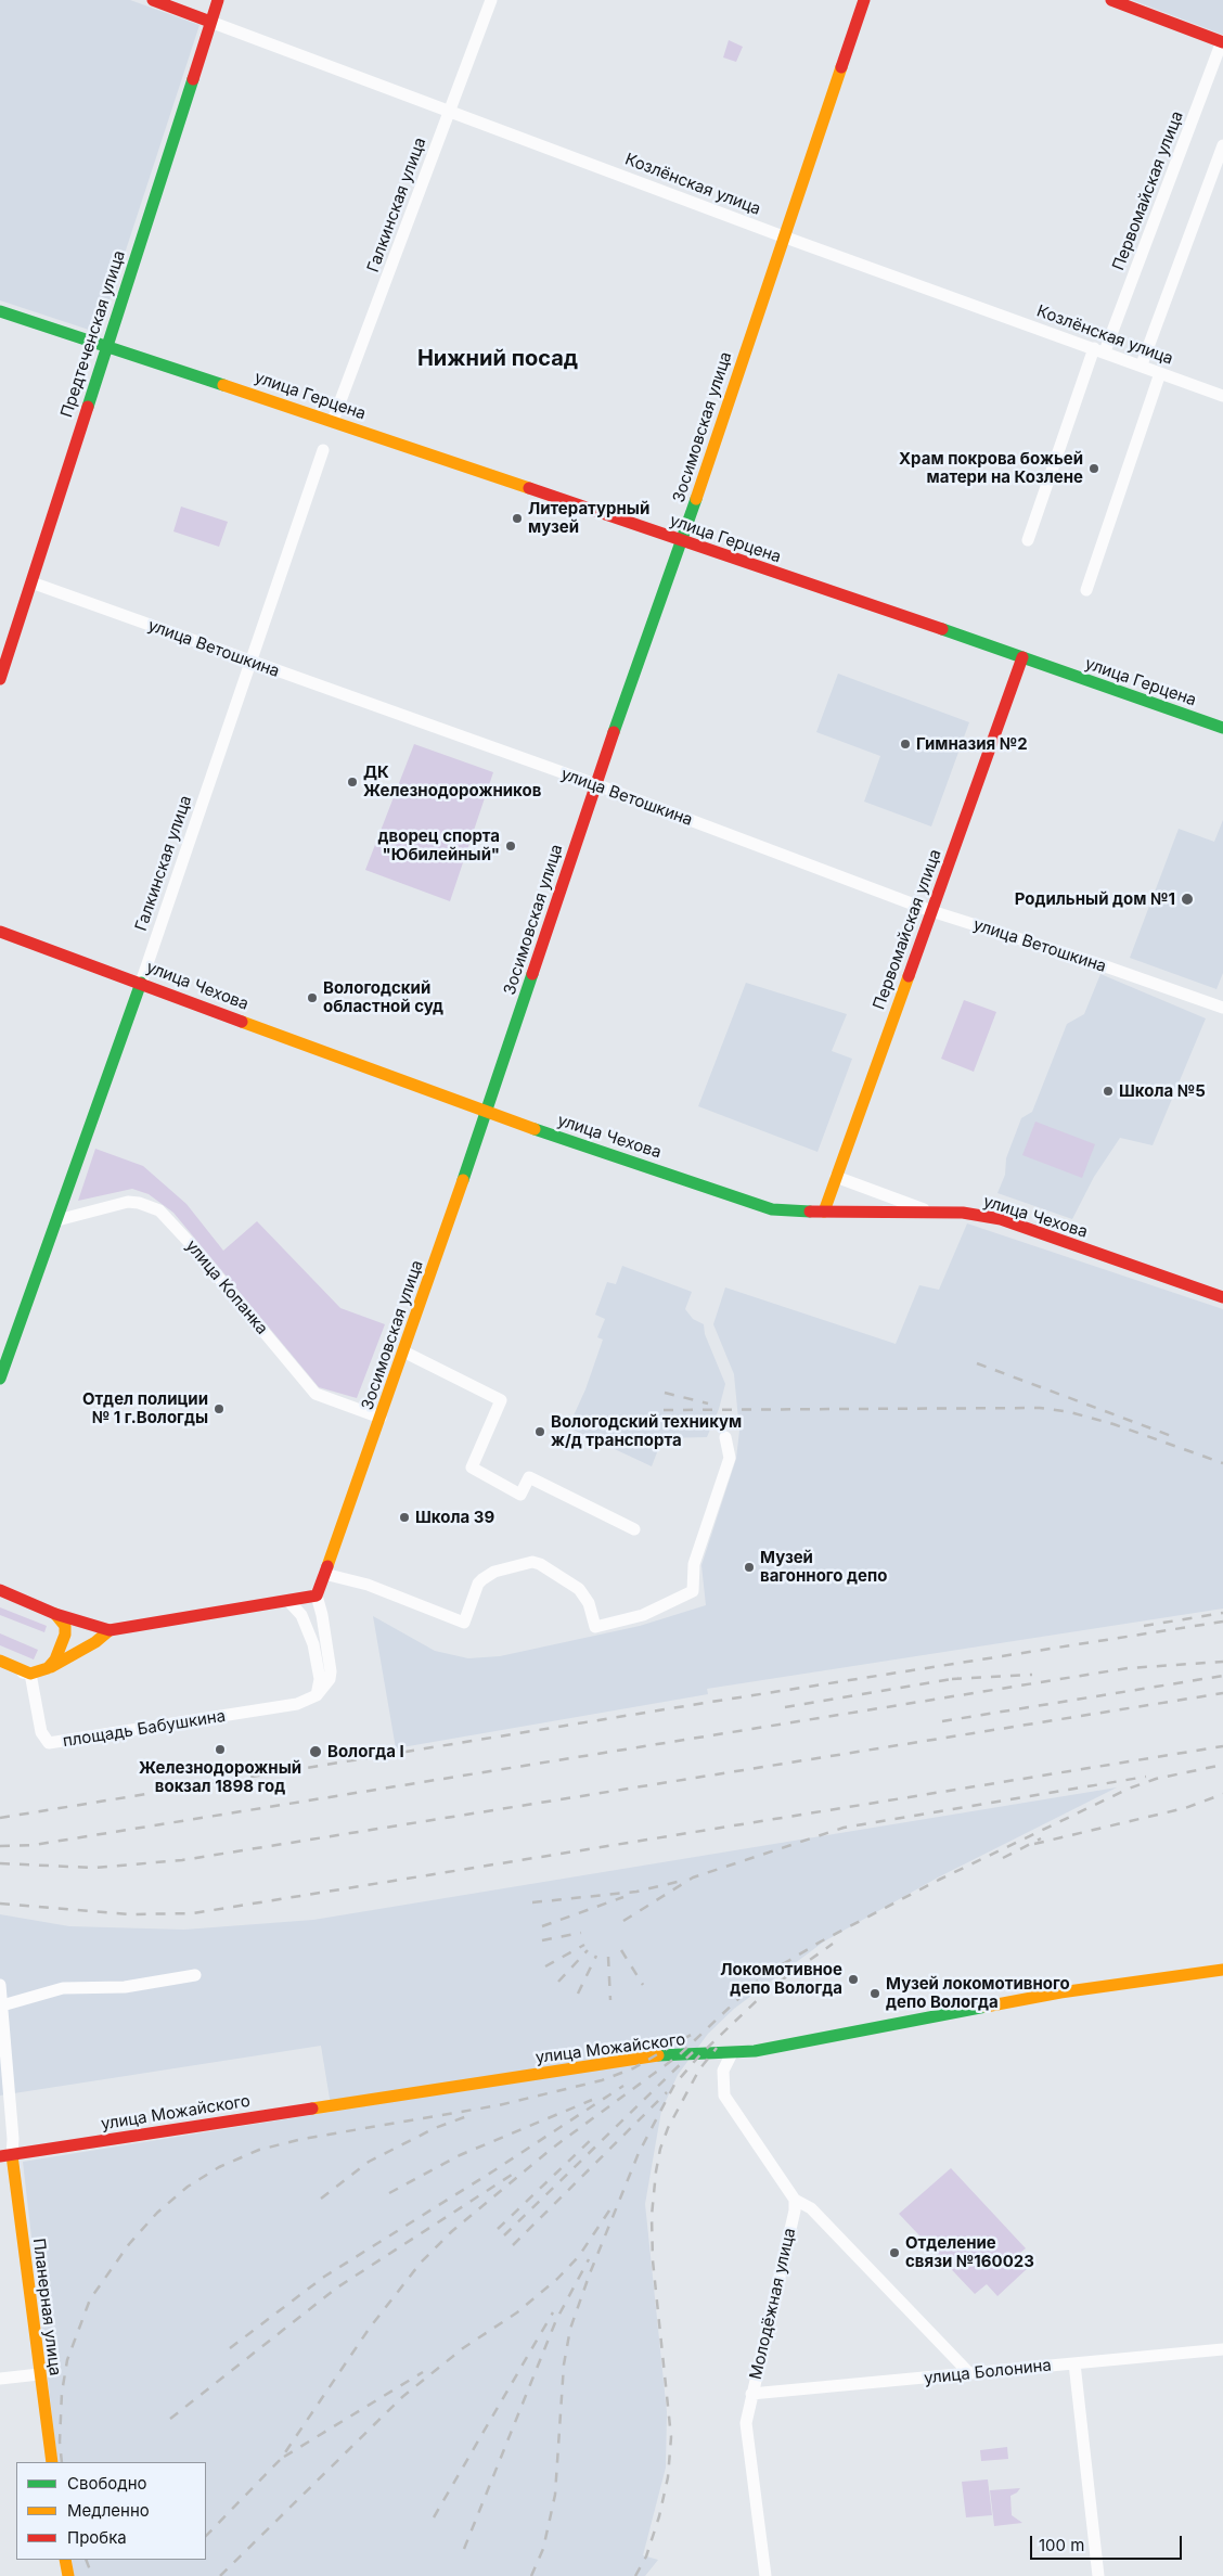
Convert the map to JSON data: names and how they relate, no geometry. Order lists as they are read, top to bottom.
{
  "streets": {
    "street": [
      "Козлёнская улица",
      "Первомайская улица",
      "Галкинская улица",
      "Предтеченская улица",
      "улица Герцена",
      "Зосимовская улица",
      "улица Ветошкина",
      "улица Чехова",
      "улица Копанка",
      "площадь Бабушкина",
      "улица Можайского",
      "Молодёжная улица",
      "Планерная улица",
      "улица Болонина"
    ]
  },
  "crossings": [
    ["Козлёнская улица", "Первомайская улица"],
    ["Козлёнская улица", "Галкинская улица"],
    ["Козлёнская улица", "Предтеченская улица"],
    ["Козлёнская улица", "Зосимовская улица"],
    ["Первомайская улица", "улица Герцена"],
    ["Первомайская улица", "улица Ветошкина"],
    ["Первомайская улица", "улица Чехова"],
    ["Галкинская улица", "улица Герцена"],
    ["Галкинская улица", "улица Ветошкина"],
    ["Галкинская улица", "улица Чехова"],
    ["Галкинская улица", "улица Копанка"],
    ["Предтеченская улица", "улица Герцена"],
    ["Предтеченская улица", "улица Ветошкина"],
    ["улица Герцена", "Зосимовская улица"],
    ["Зосимовская улица", "улица Ветошкина"],
    ["Зосимовская улица", "улица Чехова"],
    ["Зосимовская улица", "улица Копанка"],
    ["улица Можайского", "Планерная улица"],
    ["Молодёжная улица", "улица Болонина"]
  ],
  "districts": ["Нижний посад"],
  "places": [
    "Храм покрова божьей матери на Козлене",
    "Литературный музей",
    "Гимназия №2",
    "ДК Железнодорожников",
    "дворец спорта \"Юбилейный\"",
    "Родильный дом №1",
    "Вологодский областной суд",
    "Школа №5",
    "Отдел полиции № 1 г.Вологды",
    "Вологодский техникум ж/д транспорта",
    "Школа 39",
    "Музей вагонного депо",
    "Железнодорожный вокзал 1898 год",
    "Вологда I",
    "Локомотивное депо Вологда",
    "Музей локомотивного депо Вологда",
    "Отделение связи №160023"
  ],
  "legend": ["Свободно", "Медленно", "Пробка"],
  "scale_bar": "100 m"
}
